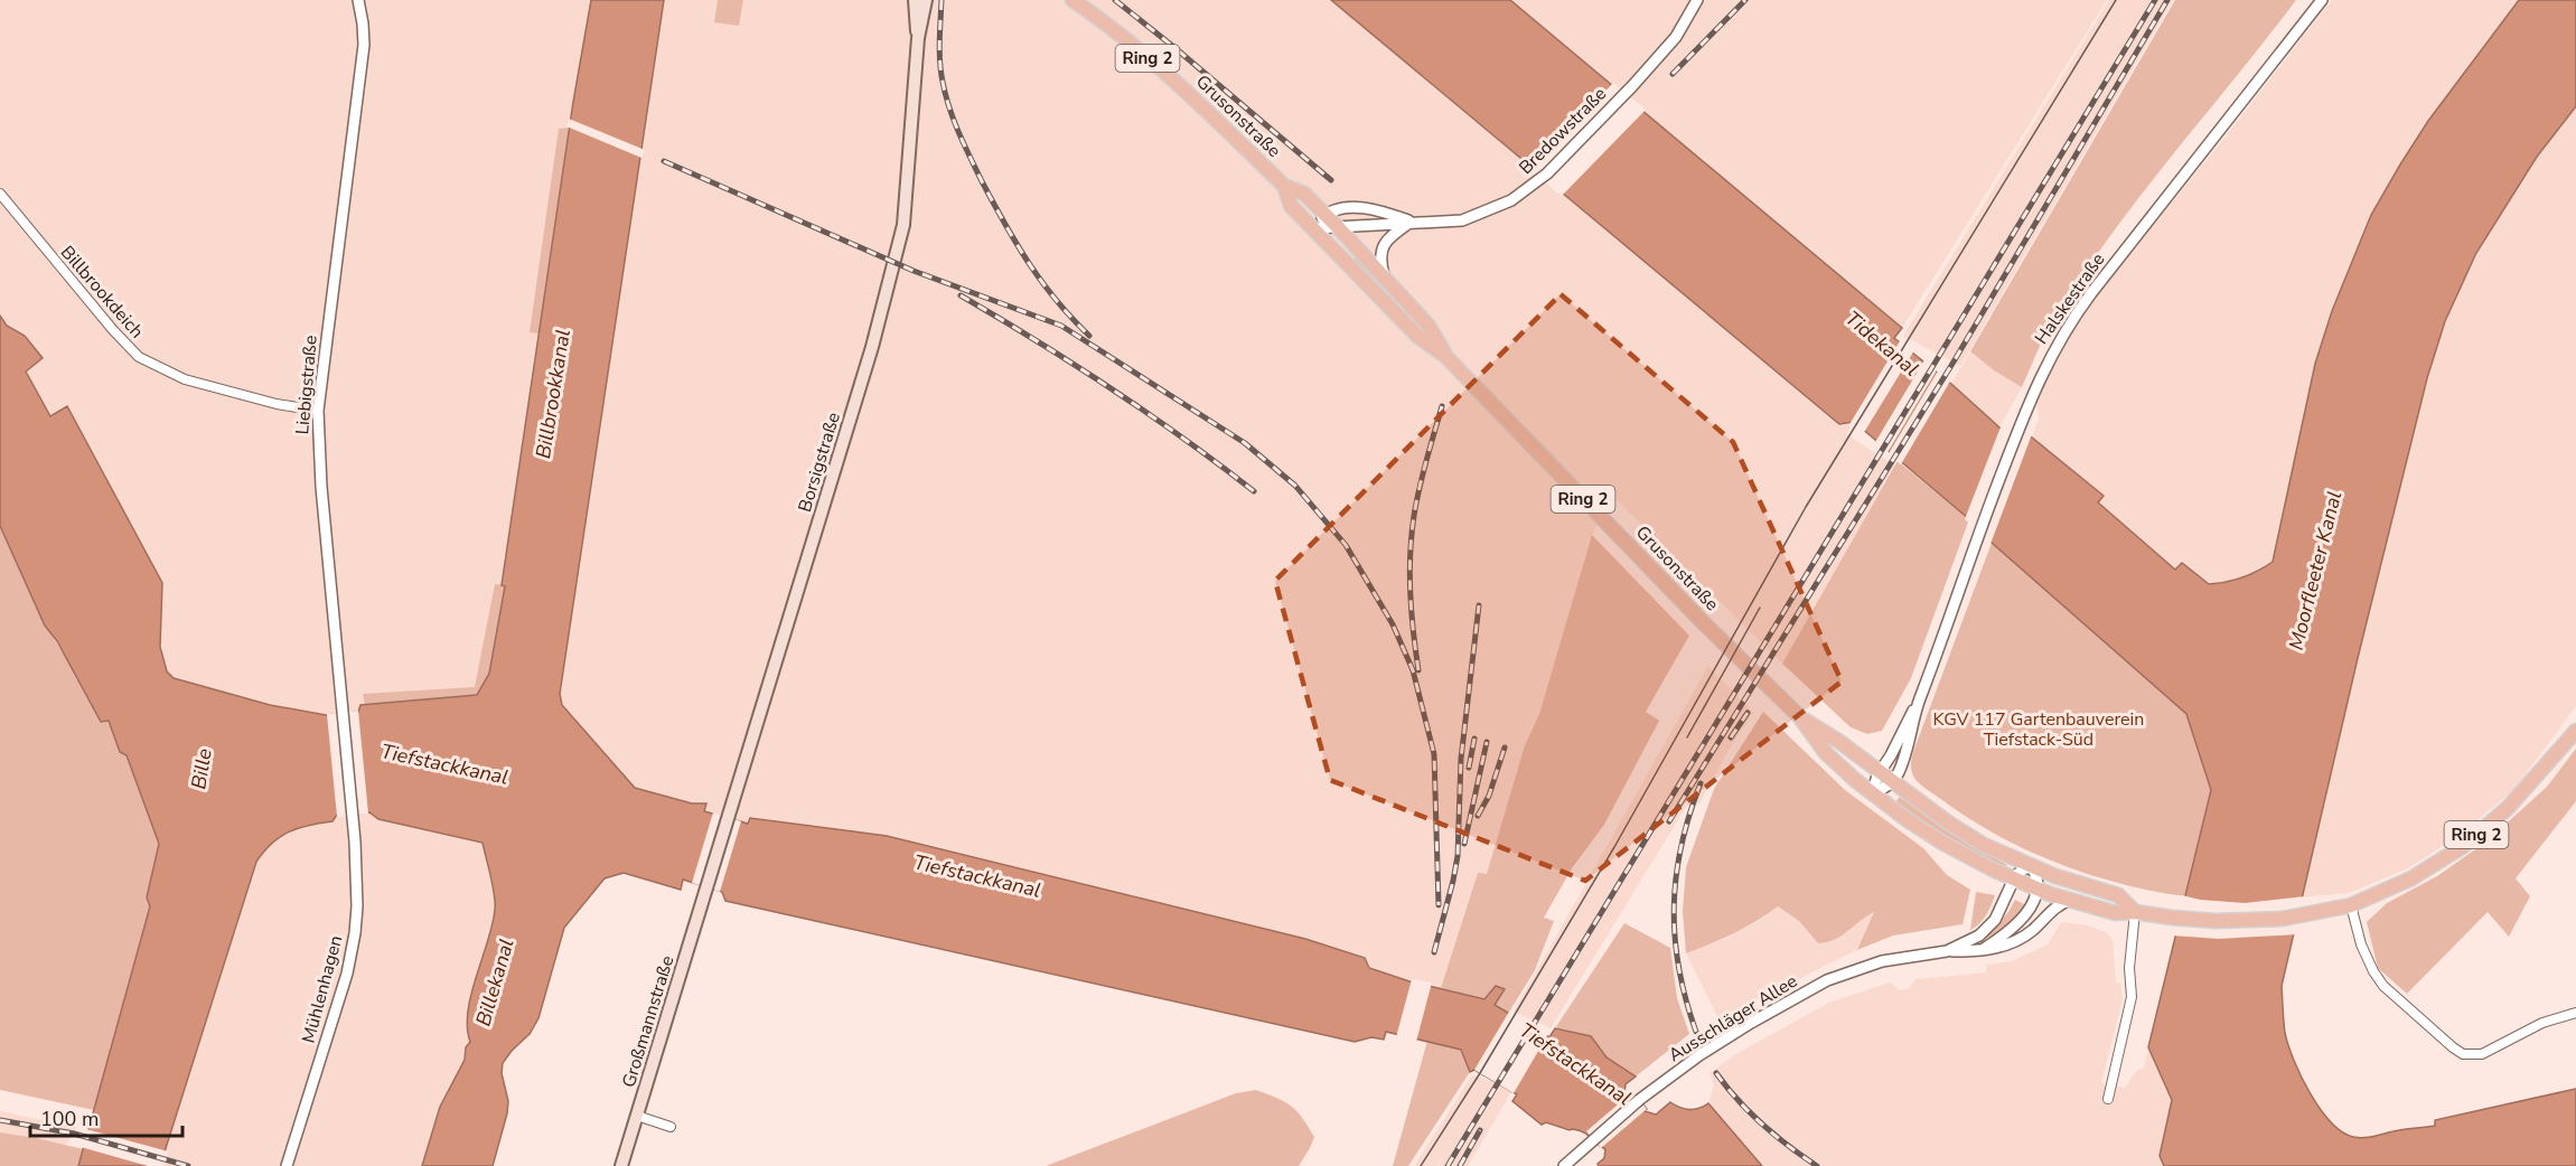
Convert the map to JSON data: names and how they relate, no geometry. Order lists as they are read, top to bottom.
{
  "streets": {
    "main road": [
      "Ring 2",
      "Grusonstraße",
      "Borsigstraße",
      "Großmannstraße"
    ],
    "street": [
      "Bredowstraße",
      "Billbrookdeich",
      "Halskestraße",
      "Liebigstraße",
      "Mühlenhagen",
      "Ausschläger Allee"
    ]
  },
  "crossings": [
    ["Ring 2", "Grusonstraße"],
    ["Ring 2", "Ausschläger Allee"],
    ["Grusonstraße", "Bredowstraße"],
    ["Grusonstraße", "Halskestraße"],
    ["Grusonstraße", "Ausschläger Allee"],
    ["Billbrookdeich", "Liebigstraße"],
    ["Liebigstraße", "Mühlenhagen"],
    ["Borsigstraße", "Großmannstraße"]
  ],
  "water": [
    "Tidekanal",
    "Billbrookkanal",
    "Moorfleeter Kanal",
    "Tiefstackkanal",
    "Bille",
    "Billekanal"
  ],
  "parks": ["KGV 117 Gartenbauverein Tiefstack-Süd"],
  "scale_bar": "100 m"
}
